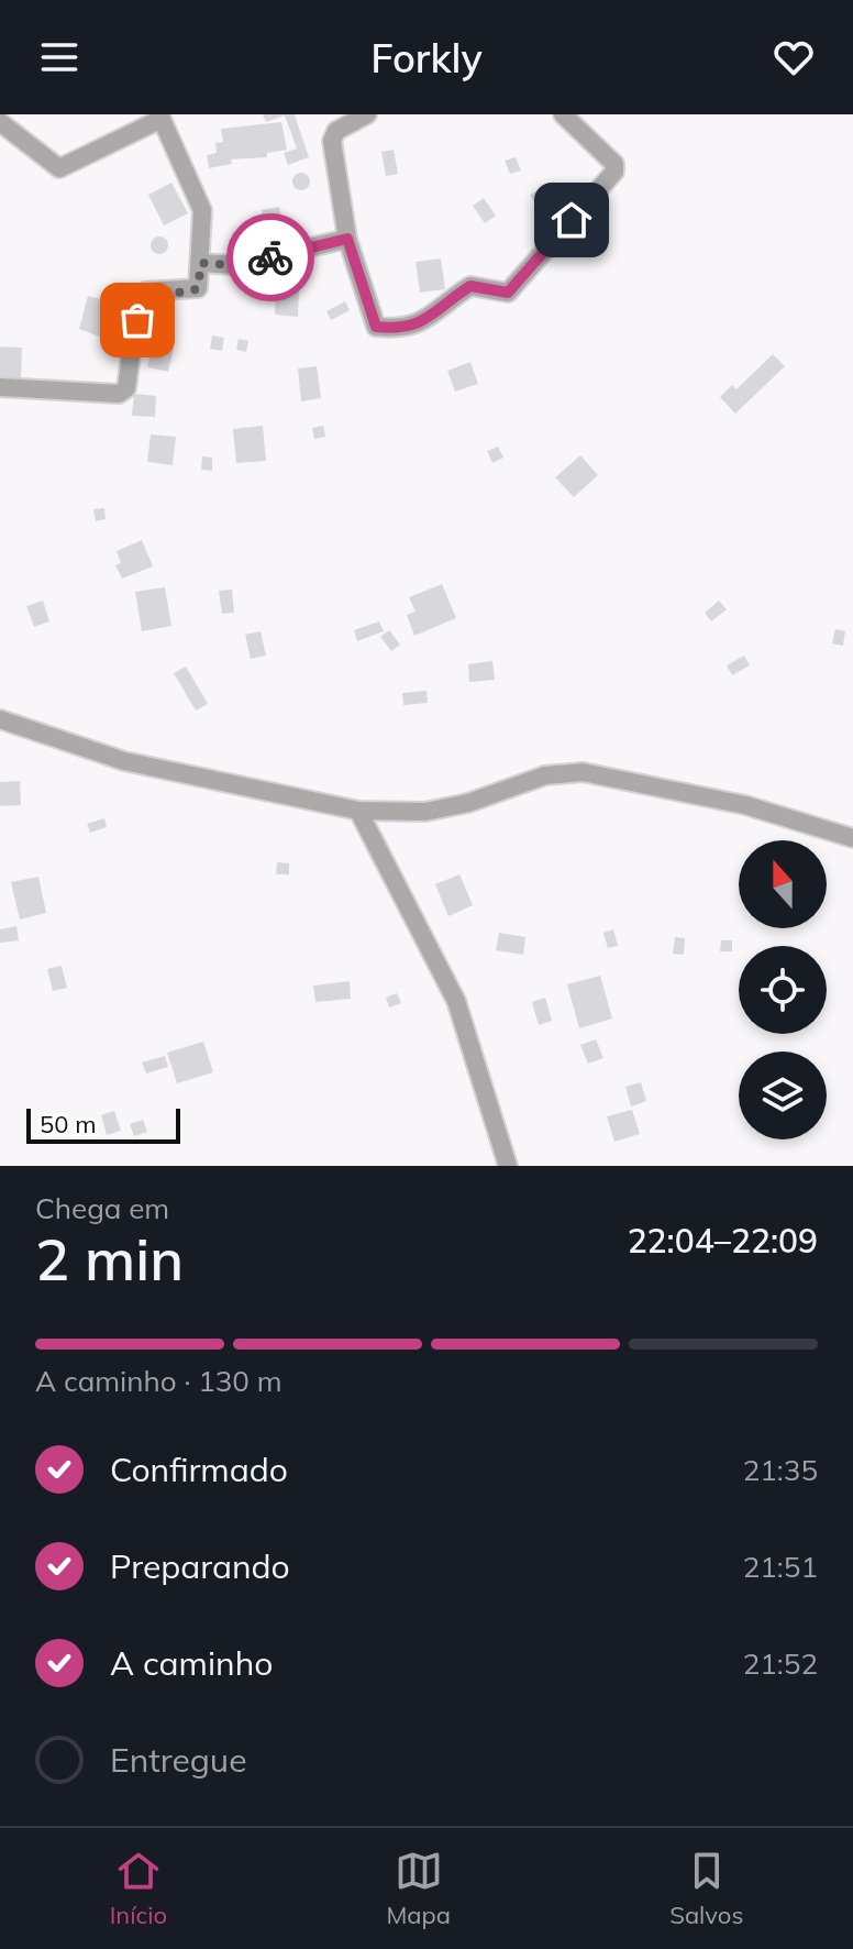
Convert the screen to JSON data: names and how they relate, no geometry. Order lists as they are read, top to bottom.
{
  "scale_bar": "50 m",
  "north": "top",
  "page": {
    "header": "Forkly",
    "scale": "50 m",
    "heading": ["2 min", "Chega em", "22:04–22:09"],
    "bar": "A caminho · 130 m",
    "list": [
      ["Confirmado", "21:35"],
      ["Preparando", "21:51"],
      ["A caminho", "21:52"],
      "Entregue"
    ],
    "tabs": ["Início", "Mapa", "Salvos"]
  }
}
